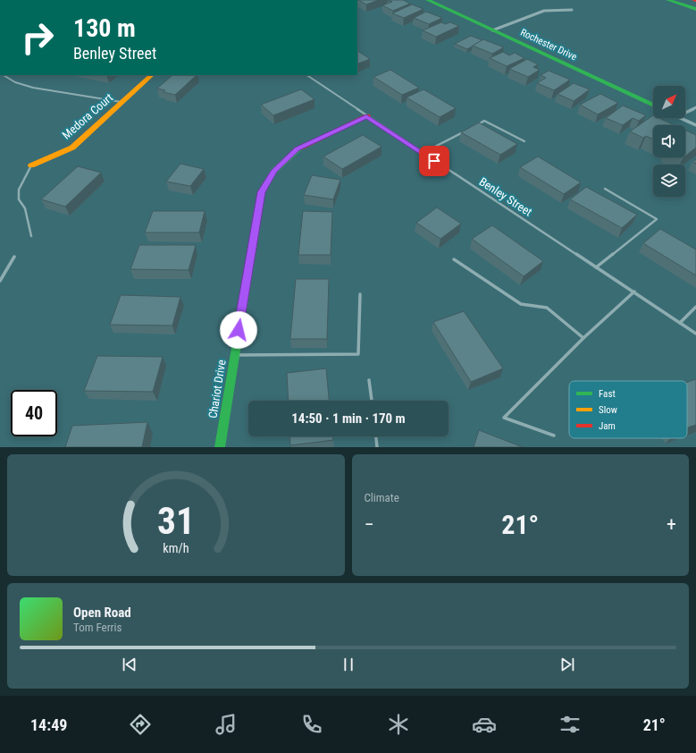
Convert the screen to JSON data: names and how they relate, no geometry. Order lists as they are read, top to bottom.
{
  "streets": {
    "street": ["Rochester Drive", "Medora Court", "Chariot Drive"],
    "lane": ["Benley Street"]
  },
  "crossings": [
    ["Benley Street", "Chariot Drive"]
  ],
  "legend": ["Fast", "Slow", "Jam"],
  "north": "top right",
  "page": {
    "turn": ["130 m", "Benley Street"],
    "limit": "40",
    "trip": "14:50 · 1 min · 170 m",
    "tile": "Climate",
    "heat": ["−", "21°", "+"],
    "song": ["Open Road", "Tom Ferris"],
    "tabs": ["14:49", "21°"],
    "gauge": ["31", "km/h"]
  }
}
